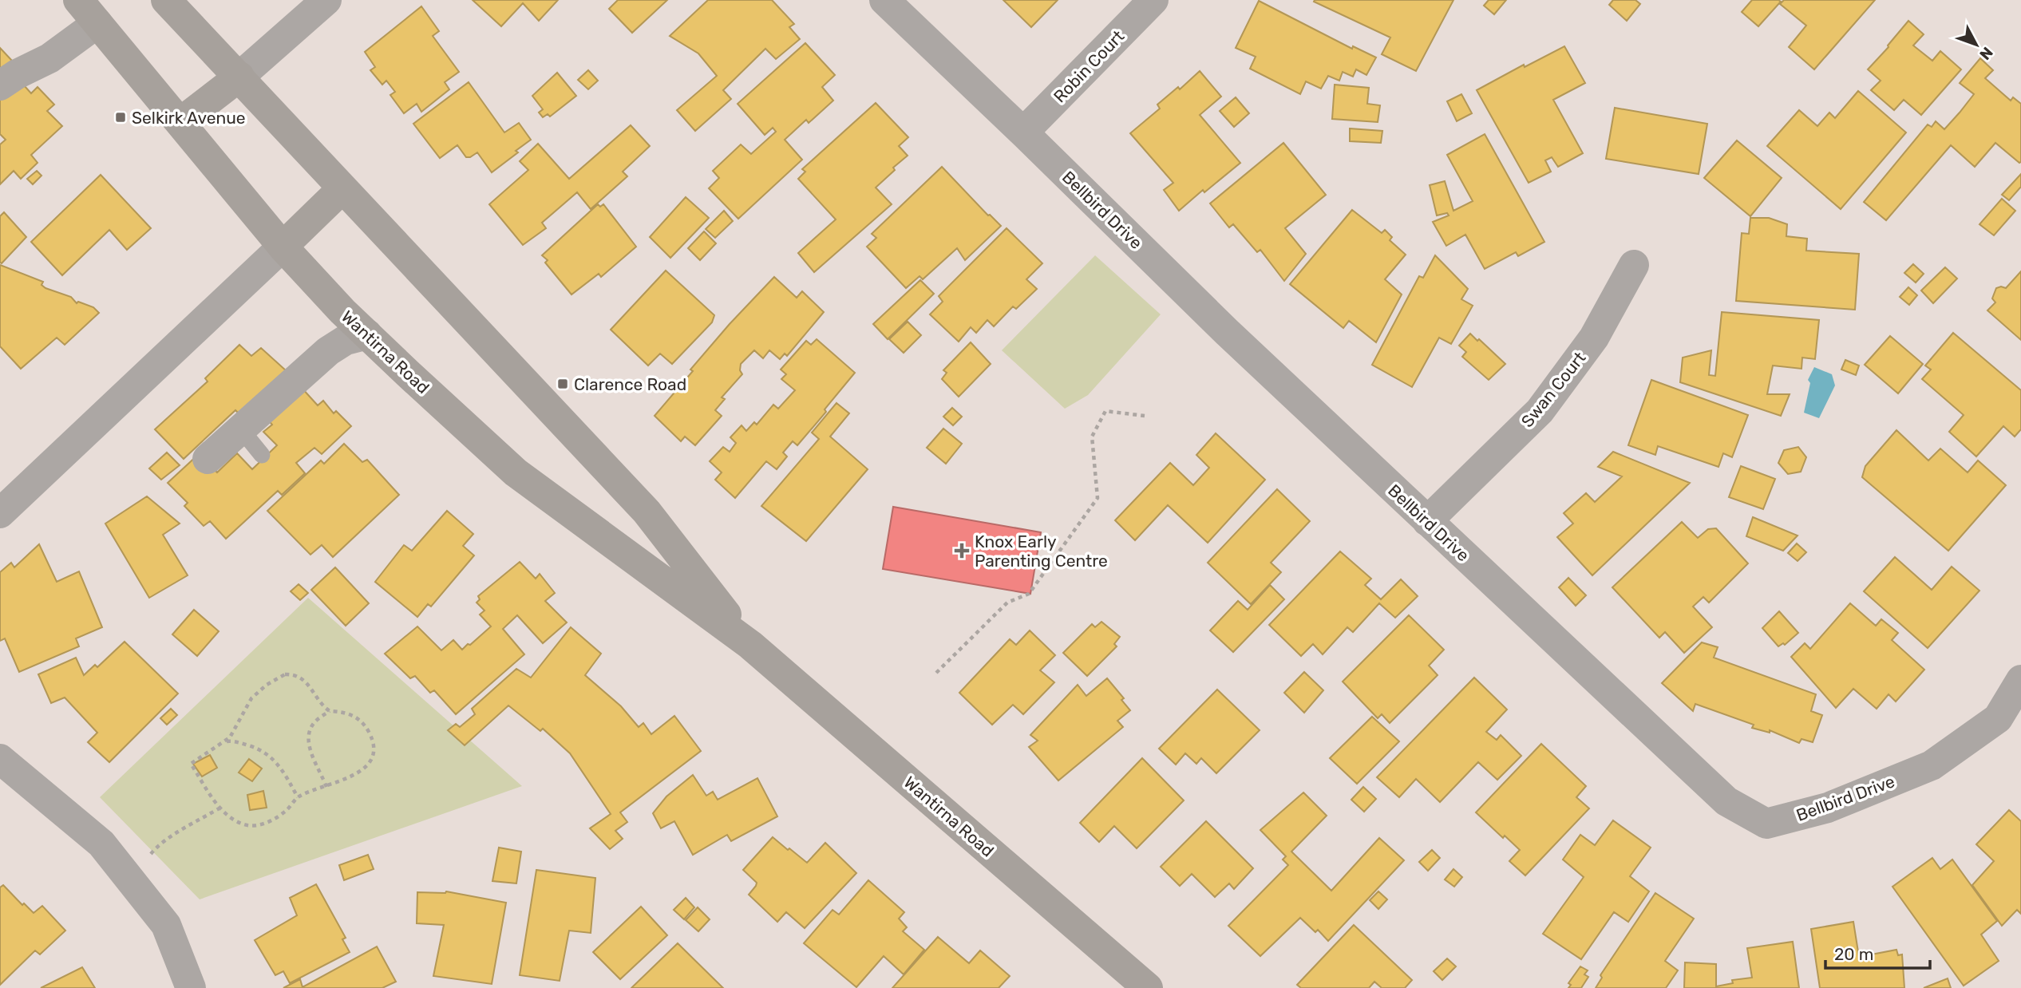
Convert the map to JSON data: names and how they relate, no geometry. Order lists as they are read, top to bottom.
{
  "streets": {
    "main road": ["Wantirna Road"],
    "street": ["Robin Court", "Bellbird Drive", "Swan Court"]
  },
  "crossings": [
    ["Robin Court", "Bellbird Drive"],
    ["Bellbird Drive", "Swan Court"]
  ],
  "places": {
    "transit": ["Selkirk Avenue", "Clarence Road"],
    "health": ["Knox Early Parenting Centre"]
  },
  "scale_bar": "20 m",
  "north": "bottom right"
}
